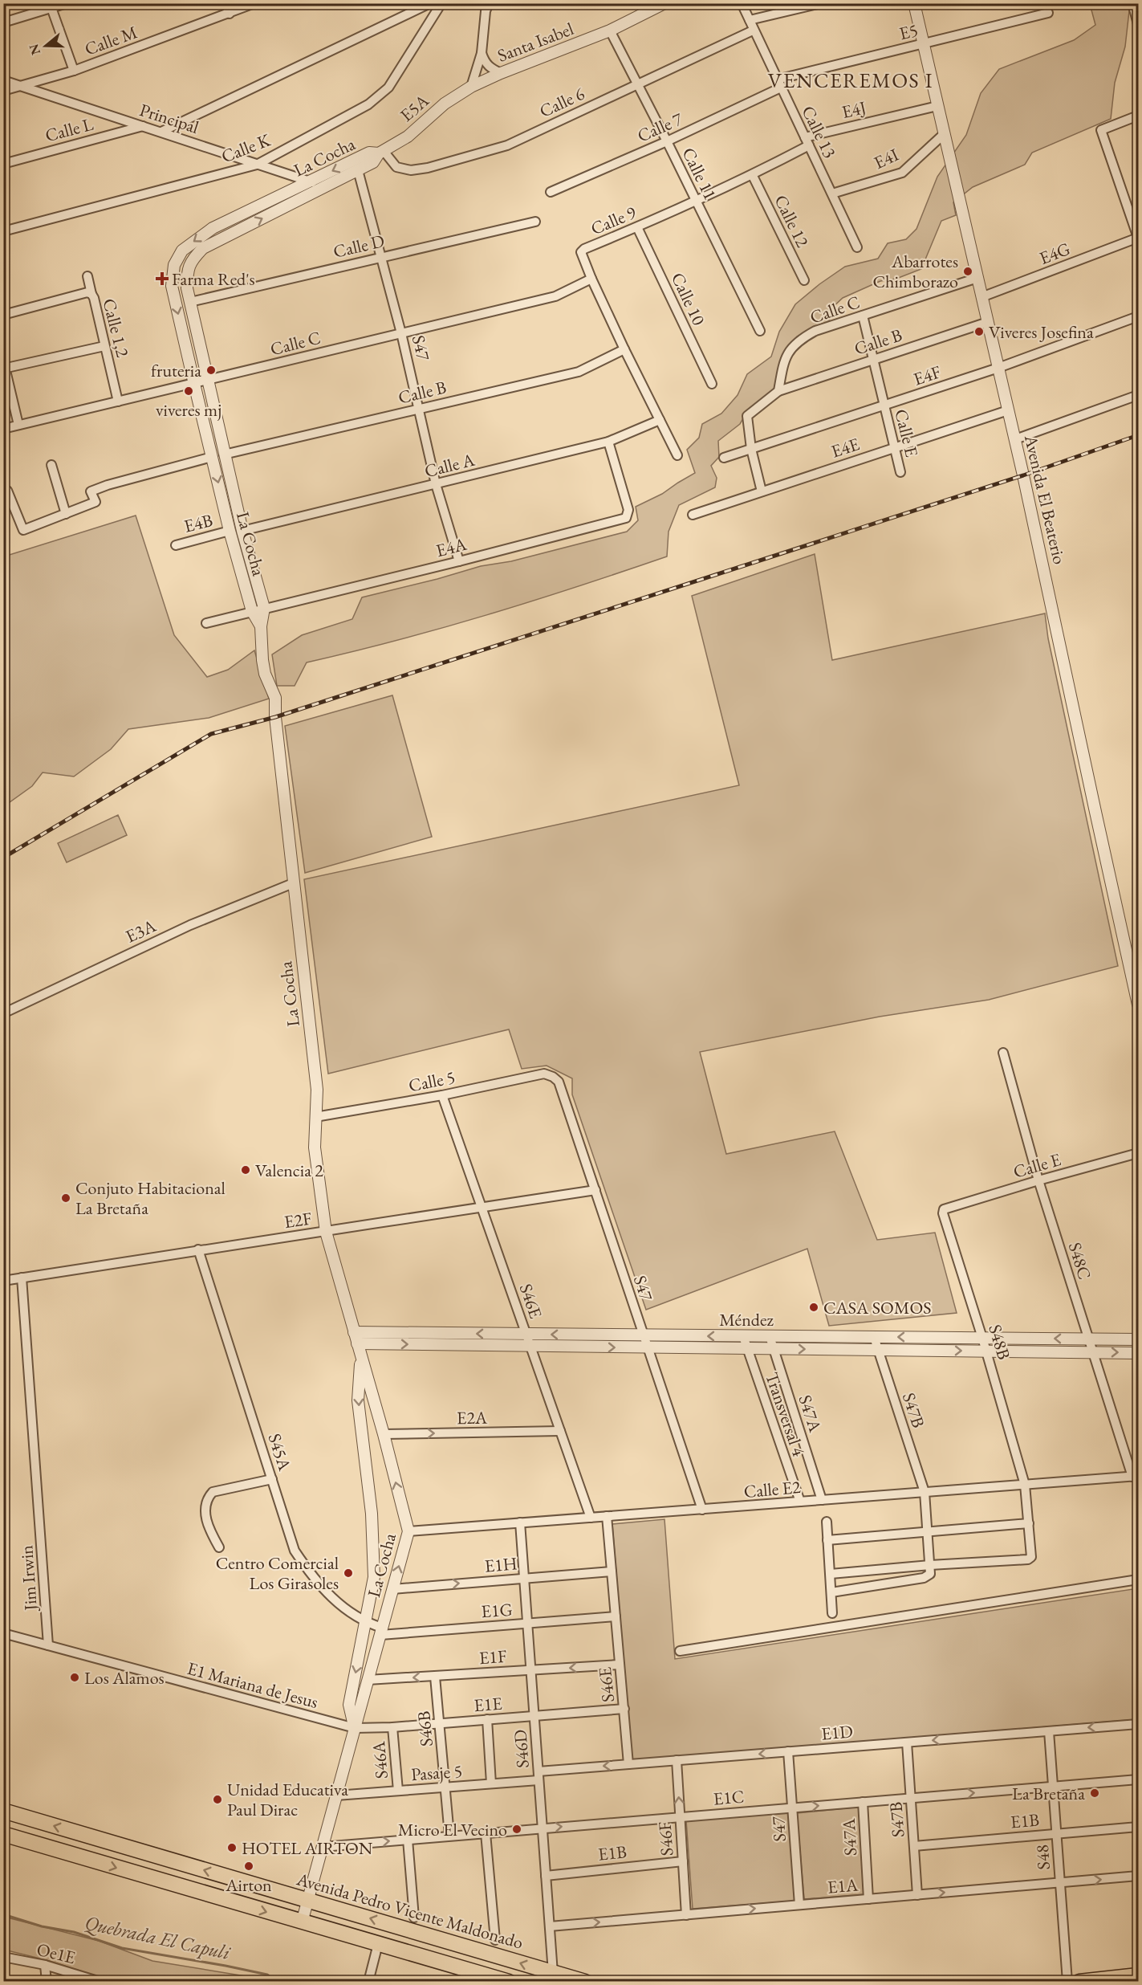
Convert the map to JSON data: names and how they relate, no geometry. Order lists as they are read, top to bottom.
{
  "streets": {
    "main road": ["Avenida Pedro Vicente Maldonado"],
    "street": [
      "E5",
      "Calle M",
      "Santa Isabel",
      "Calle 6",
      "E5A",
      "E4J",
      "Principal",
      "Calle 7",
      "Calle L",
      "Calle 13",
      "Calle K",
      "La Cocha",
      "E4I",
      "Calle 11",
      "Calle 9",
      "Calle 12",
      "Calle D",
      "E4G",
      "Calle 10",
      "Calle C",
      "Calle 1,2",
      "Calle B",
      "S47",
      "E4F",
      "Calle E",
      "E4E",
      "Calle A",
      "Avenida El Beaterio",
      "E4B",
      "E4A",
      "E3A",
      "Calle 5",
      "E2F",
      "S48C",
      "S46E",
      "Méndez",
      "S48B",
      "S47B",
      "S47A",
      "Transversal 4",
      "E2A",
      "S45A",
      "Calle E2",
      "E1H",
      "Jim Irwin",
      "E1G",
      "E1F",
      "E1 Mariana de Jesus",
      "E1E",
      "S46B",
      "E1D",
      "S46D",
      "S46A",
      "Pasaje 5",
      "E1C",
      "E1B",
      "S46F",
      "S48",
      "E1A",
      "Oe1E"
    ]
  },
  "crossings": [
    ["E5", "Calle 13"],
    ["E5", "Avenida El Beaterio"],
    ["Calle M", "Principal"],
    ["Santa Isabel", "E5A"],
    ["Santa Isabel", "Calle 11"],
    ["Calle 6", "E5A"],
    ["Calle 6", "Calle 13"],
    ["Calle 6", "La Cocha"],
    ["Calle 6", "Calle 11"],
    ["E5A", "La Cocha"],
    ["E4J", "Calle 13"],
    ["E4J", "Avenida El Beaterio"],
    ["Principal", "Calle L"],
    ["Principal", "Calle K"],
    ["Principal", "La Cocha"],
    ["Calle 7", "Calle 13"],
    ["Calle 7", "Calle 11"],
    ["Calle 13", "E4I"],
    ["Calle 13", "Calle 9"],
    ["La Cocha", "Calle D"],
    ["La Cocha", "Calle C"],
    ["La Cocha", "Calle B"],
    ["La Cocha", "S47"],
    ["La Cocha", "Calle A"],
    ["La Cocha", "E4B"],
    ["La Cocha", "E4A"],
    ["La Cocha", "E3A"],
    ["La Cocha", "Calle 5"],
    ["La Cocha", "E2F"],
    ["La Cocha", "Méndez"],
    ["La Cocha", "E2A"],
    ["La Cocha", "S45A"],
    ["La Cocha", "Calle E2"],
    ["La Cocha", "E1H"],
    ["La Cocha", "E1G"],
    ["La Cocha", "E1F"],
    ["La Cocha", "E1 Mariana de Jesus"],
    ["La Cocha", "E1E"],
    ["La Cocha", "Pasaje 5"],
    ["La Cocha", "E1C"],
    ["La Cocha", "Avenida Pedro Vicente Maldonado"],
    ["E4I", "Avenida El Beaterio"],
    ["Calle 11", "Calle 9"],
    ["Calle 9", "Calle 12"],
    ["Calle 9", "Calle 10"],
    ["Calle 9", "Calle C"],
    ["Calle 9", "Calle B"],
    ["Calle 9", "Calle A"],
    ["Calle D", "S47"],
    ["E4G", "Avenida El Beaterio"],
    ["Calle C", "Calle 1,2"],
    ["Calle C", "Calle B"],
    ["Calle C", "S47"],
    ["Calle C", "Calle E"],
    ["Calle C", "Avenida El Beaterio"],
    ["Calle B", "S47"],
    ["Calle B", "Calle E"],
    ["Calle B", "Avenida El Beaterio"],
    ["S47", "Calle A"],
    ["S47", "E4A"],
    ["S47", "Calle 5"],
    ["S47", "E2F"],
    ["S47", "Méndez"],
    ["S47", "Calle E2"],
    ["S47", "E1D"],
    ["S47", "E1C"],
    ["S47", "E1A"],
    ["E4F", "Calle E"],
    ["E4F", "Avenida El Beaterio"],
    ["Calle E", "E4E"],
    ["Calle E", "S48C"],
    ["Calle E", "S48B"],
    ["E4E", "Avenida El Beaterio"],
    ["Calle A", "E4A"],
    ["Calle 5", "S46E"],
    ["E2F", "S46E"],
    ["E2F", "S45A"],
    ["E2F", "Jim Irwin"],
    ["S48C", "Méndez"],
    ["S48C", "Calle E2"],
    ["S46E", "Méndez"],
    ["S46E", "E2A"],
    ["S46E", "Calle E2"],
    ["S46E", "E1H"],
    ["S46E", "E1G"],
    ["S46E", "E1F"],
    ["S46E", "E1E"],
    ["S46E", "E1D"],
    ["Méndez", "S48B"],
    ["Méndez", "S47B"],
    ["Méndez", "S47A"],
    ["Méndez", "Transversal 4"],
    ["S48B", "S47B"],
    ["S48B", "Calle E2"],
    ["S47B", "Calle E2"],
    ["S47B", "E1D"],
    ["S47B", "E1C"],
    ["S47B", "E1B"],
    ["S47B", "E1A"],
    ["S47A", "Calle E2"],
    ["S47A", "E1C"],
    ["S47A", "E1A"],
    ["Transversal 4", "Calle E2"],
    ["S45A", "E1G"],
    ["Calle E2", "S46D"],
    ["E1H", "S46D"],
    ["Jim Irwin", "E1 Mariana de Jesus"],
    ["E1G", "S46D"],
    ["E1F", "S46B"],
    ["E1F", "S46D"],
    ["E1 Mariana de Jesus", "E1E"],
    ["E1E", "S46B"],
    ["E1E", "S46D"],
    ["E1E", "S46A"],
    ["S46B", "Pasaje 5"],
    ["S46B", "E1C"],
    ["E1D", "S46D"],
    ["E1D", "Pasaje 5"],
    ["E1D", "S46F"],
    ["E1D", "S48"],
    ["S46D", "Pasaje 5"],
    ["S46D", "E1C"],
    ["S46D", "E1B"],
    ["S46D", "E1A"],
    ["S46D", "Avenida Pedro Vicente Maldonado"],
    ["S46A", "Pasaje 5"],
    ["E1C", "S46F"],
    ["E1C", "S48"],
    ["E1B", "S46F"],
    ["E1B", "S48"],
    ["S46F", "E1A"],
    ["S48", "E1A"]
  ],
  "one_way": [
    "E2A",
    "E1H",
    "E1F",
    "E1D",
    "E1C",
    "S46F",
    "E1A"
  ],
  "districts": ["VENCEREMOS I"],
  "water": ["Quebrada El Capuli"],
  "places": {
    "other": [
      "Abarrotes Chimborazo",
      "Viveres Josefina",
      "fruteria",
      "viveres mj",
      "Valencia 2",
      "Conjuto Habitacional La Bretaña",
      "CASA SOMOS",
      "Centro Comercial Los Girasoles",
      "Los Alamos",
      "La Bretaña",
      "Unidad Educativa Paul Dirac",
      "Micro El Vecino",
      "HOTEL AIRTON",
      "Airton"
    ],
    "health": ["Farma Red's"]
  },
  "north": "left"
}
